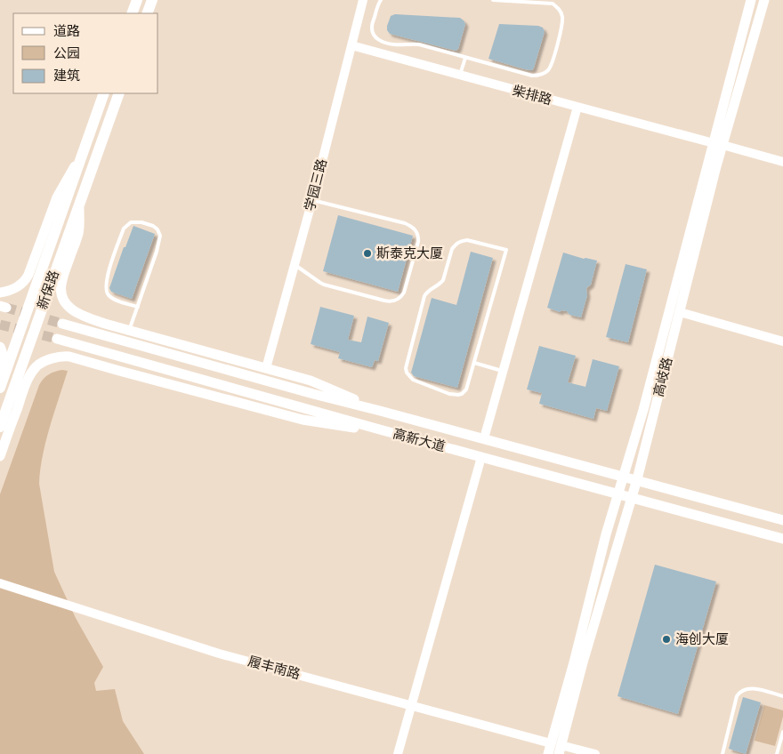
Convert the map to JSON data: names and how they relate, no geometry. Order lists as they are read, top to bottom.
{
  "streets": {
    "main road": ["新保路", "高岐路", "高新大道"],
    "street": ["柴排路", "学园三路", "履丰南路"]
  },
  "crossings": [
    ["柴排路", "学园三路"],
    ["柴排路", "高岐路"],
    ["高岐路", "高新大道"],
    ["高岐路", "履丰南路"]
  ],
  "places": ["斯泰克大厦", "海创大厦"],
  "legend": ["道路", "公园", "建筑"]
}
